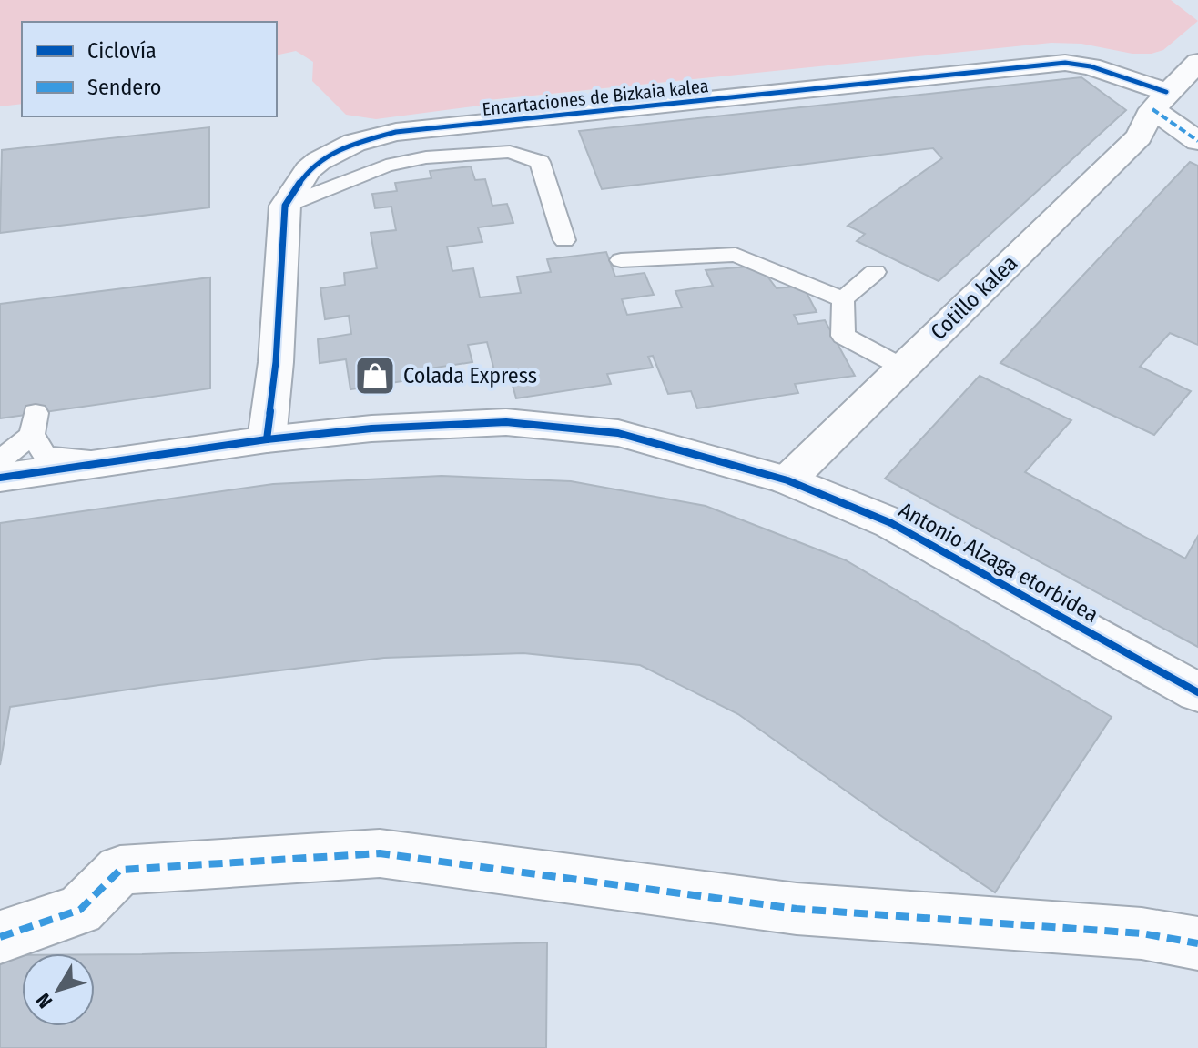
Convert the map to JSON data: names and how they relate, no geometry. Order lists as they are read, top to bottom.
{
  "streets": {
    "street": ["Encartaciones de Bizkaia kalea", "Cotillo kalea", "Antonio Alzaga etorbidea"]
  },
  "crossings": [
    ["Encartaciones de Bizkaia kalea", "Cotillo kalea"],
    ["Encartaciones de Bizkaia kalea", "Antonio Alzaga etorbidea"],
    ["Cotillo kalea", "Antonio Alzaga etorbidea"]
  ],
  "places": {
    "shop": ["Colada Express"]
  },
  "legend": ["Ciclovía", "Sendero"],
  "north": "bottom left"
}
